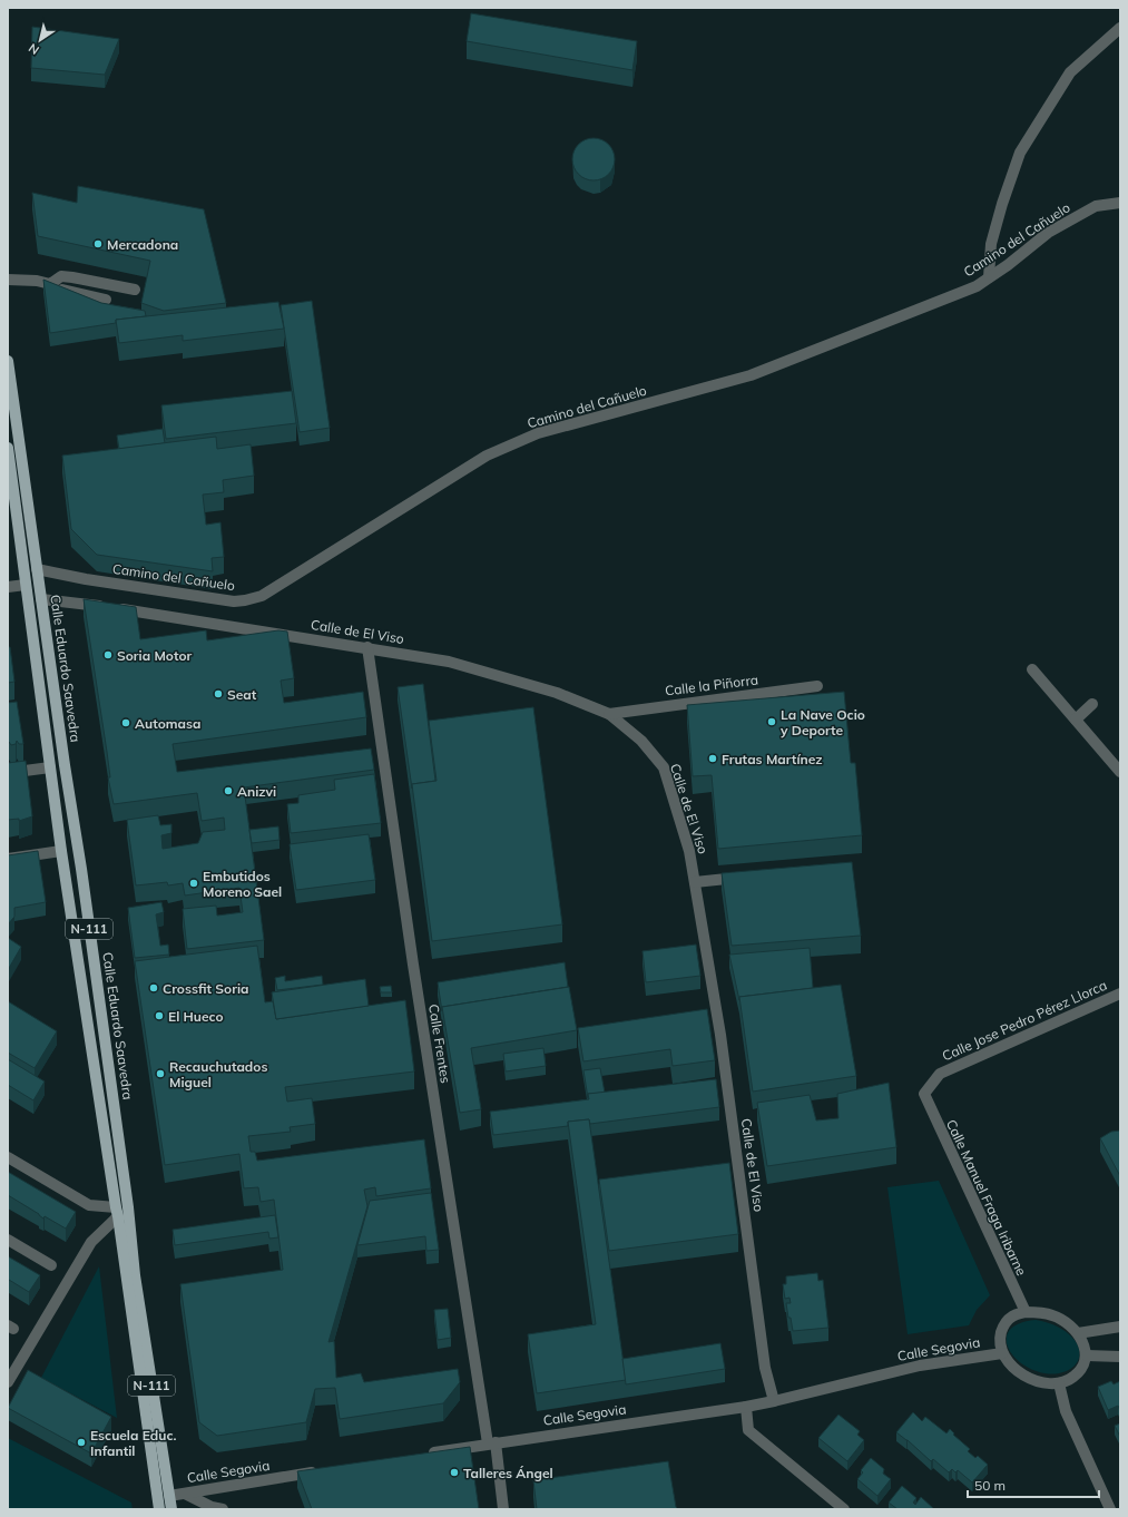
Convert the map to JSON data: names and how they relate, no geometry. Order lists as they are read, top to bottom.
{
  "streets": {
    "main road": ["Calle Eduardo Saavedra", "N-111"],
    "street": [
      "Camino del Cañuelo",
      "Calle de El Viso",
      "Calle la Piñorra",
      "Calle Jose Pedro Pérez Llorca",
      "Calle Frentes",
      "Calle Manuel Fraga Iribarne",
      "Calle Segovia"
    ]
  },
  "crossings": [
    ["Camino del Cañuelo", "Calle Eduardo Saavedra"],
    ["Calle de El Viso", "Calle Eduardo Saavedra"],
    ["Calle de El Viso", "Calle la Piñorra"],
    ["Calle de El Viso", "Calle Frentes"],
    ["Calle de El Viso", "Calle Segovia"],
    ["Calle Eduardo Saavedra", "Calle Segovia"],
    ["Calle Jose Pedro Pérez Llorca", "Calle Manuel Fraga Iribarne"],
    ["Calle Frentes", "Calle Segovia"],
    ["Calle Manuel Fraga Iribarne", "Calle Segovia"]
  ],
  "places": [
    "Mercadona",
    "Soria Motor",
    "Seat",
    "La Nave Ocio y Deporte",
    "Automasa",
    "Frutas Martínez",
    "Anizvi",
    "Embutidos Moreno Sael",
    "Crossfit Soria",
    "El Hueco",
    "Recauchutados Miguel",
    "Escuela Educ. Infantil",
    "Talleres Ángel"
  ],
  "scale_bar": "50 m",
  "north": "bottom left"
}
